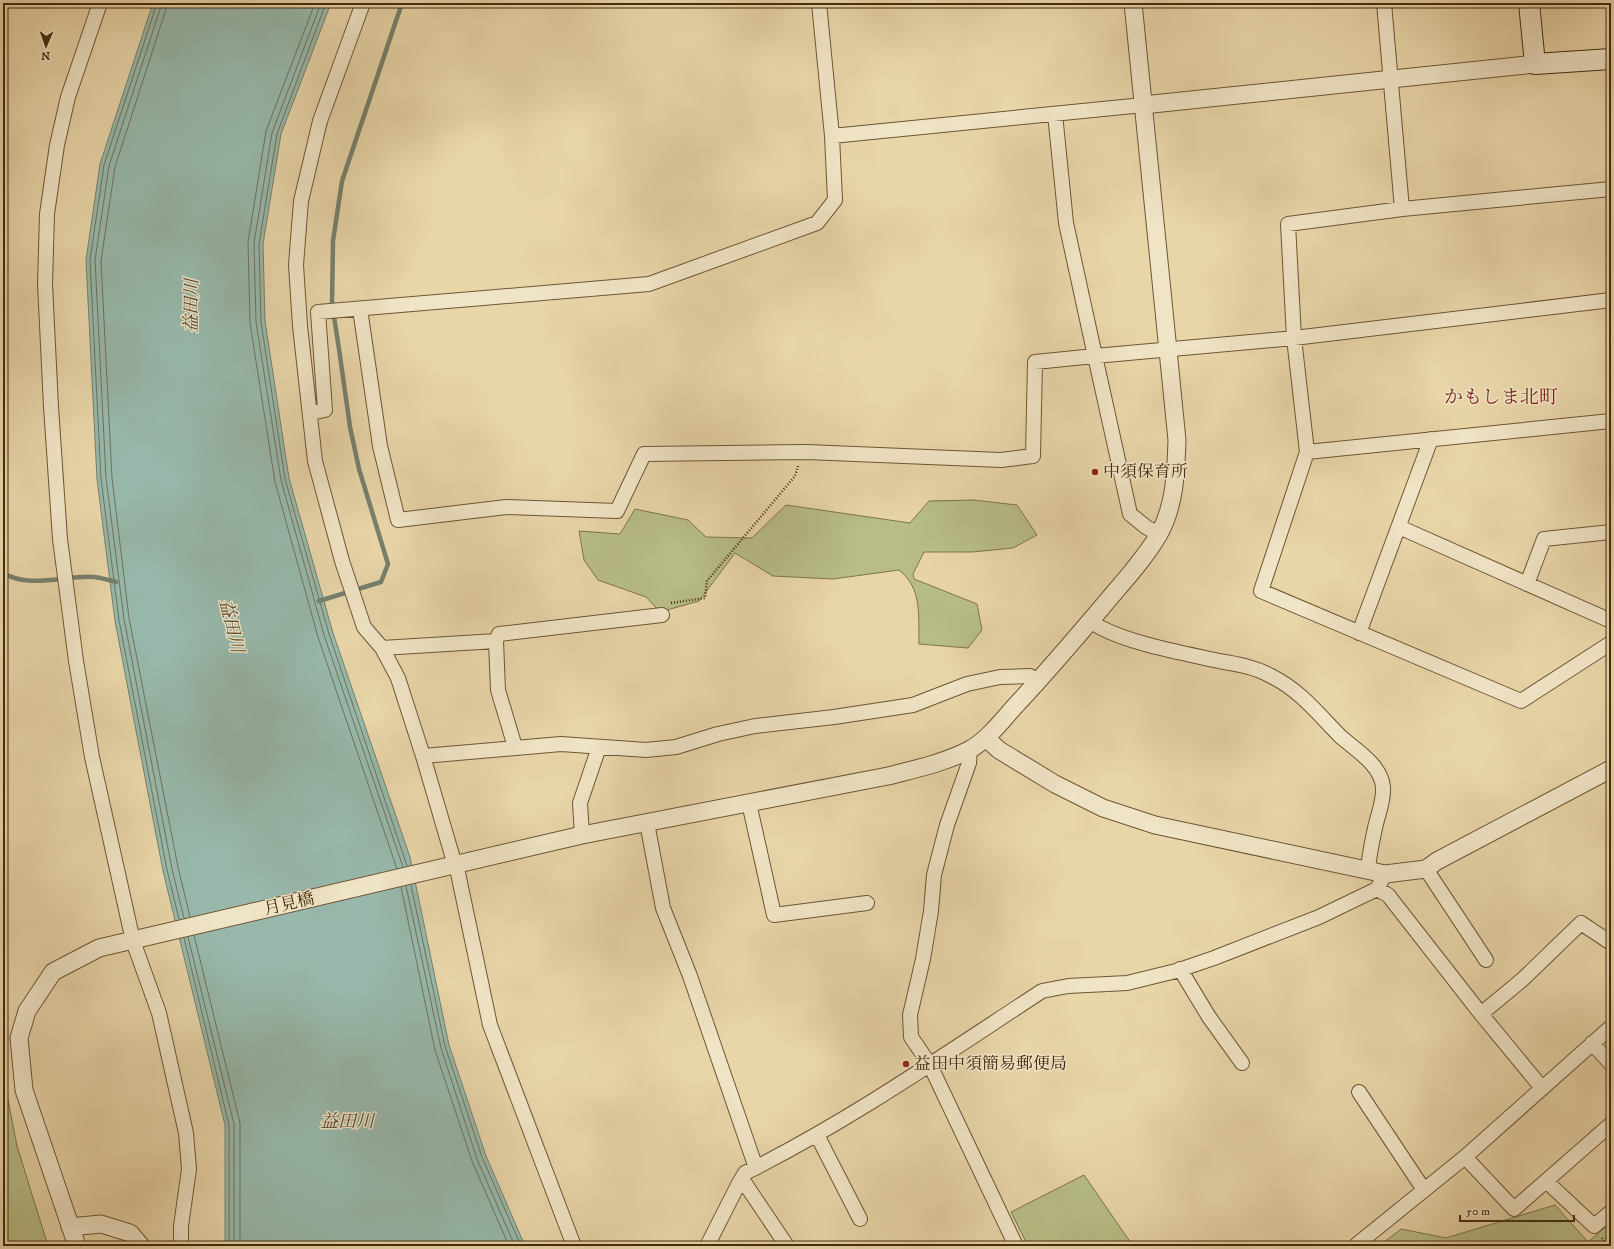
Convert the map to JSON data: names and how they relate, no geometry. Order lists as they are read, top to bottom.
{
  "streets": {
    "street": ["月見橋"]
  },
  "districts": ["かもしま北町"],
  "water": ["益田川"],
  "places": ["中須保育所", "益田中須簡易郵便局"],
  "scale_bar": "50 m",
  "north": "bottom"
}
